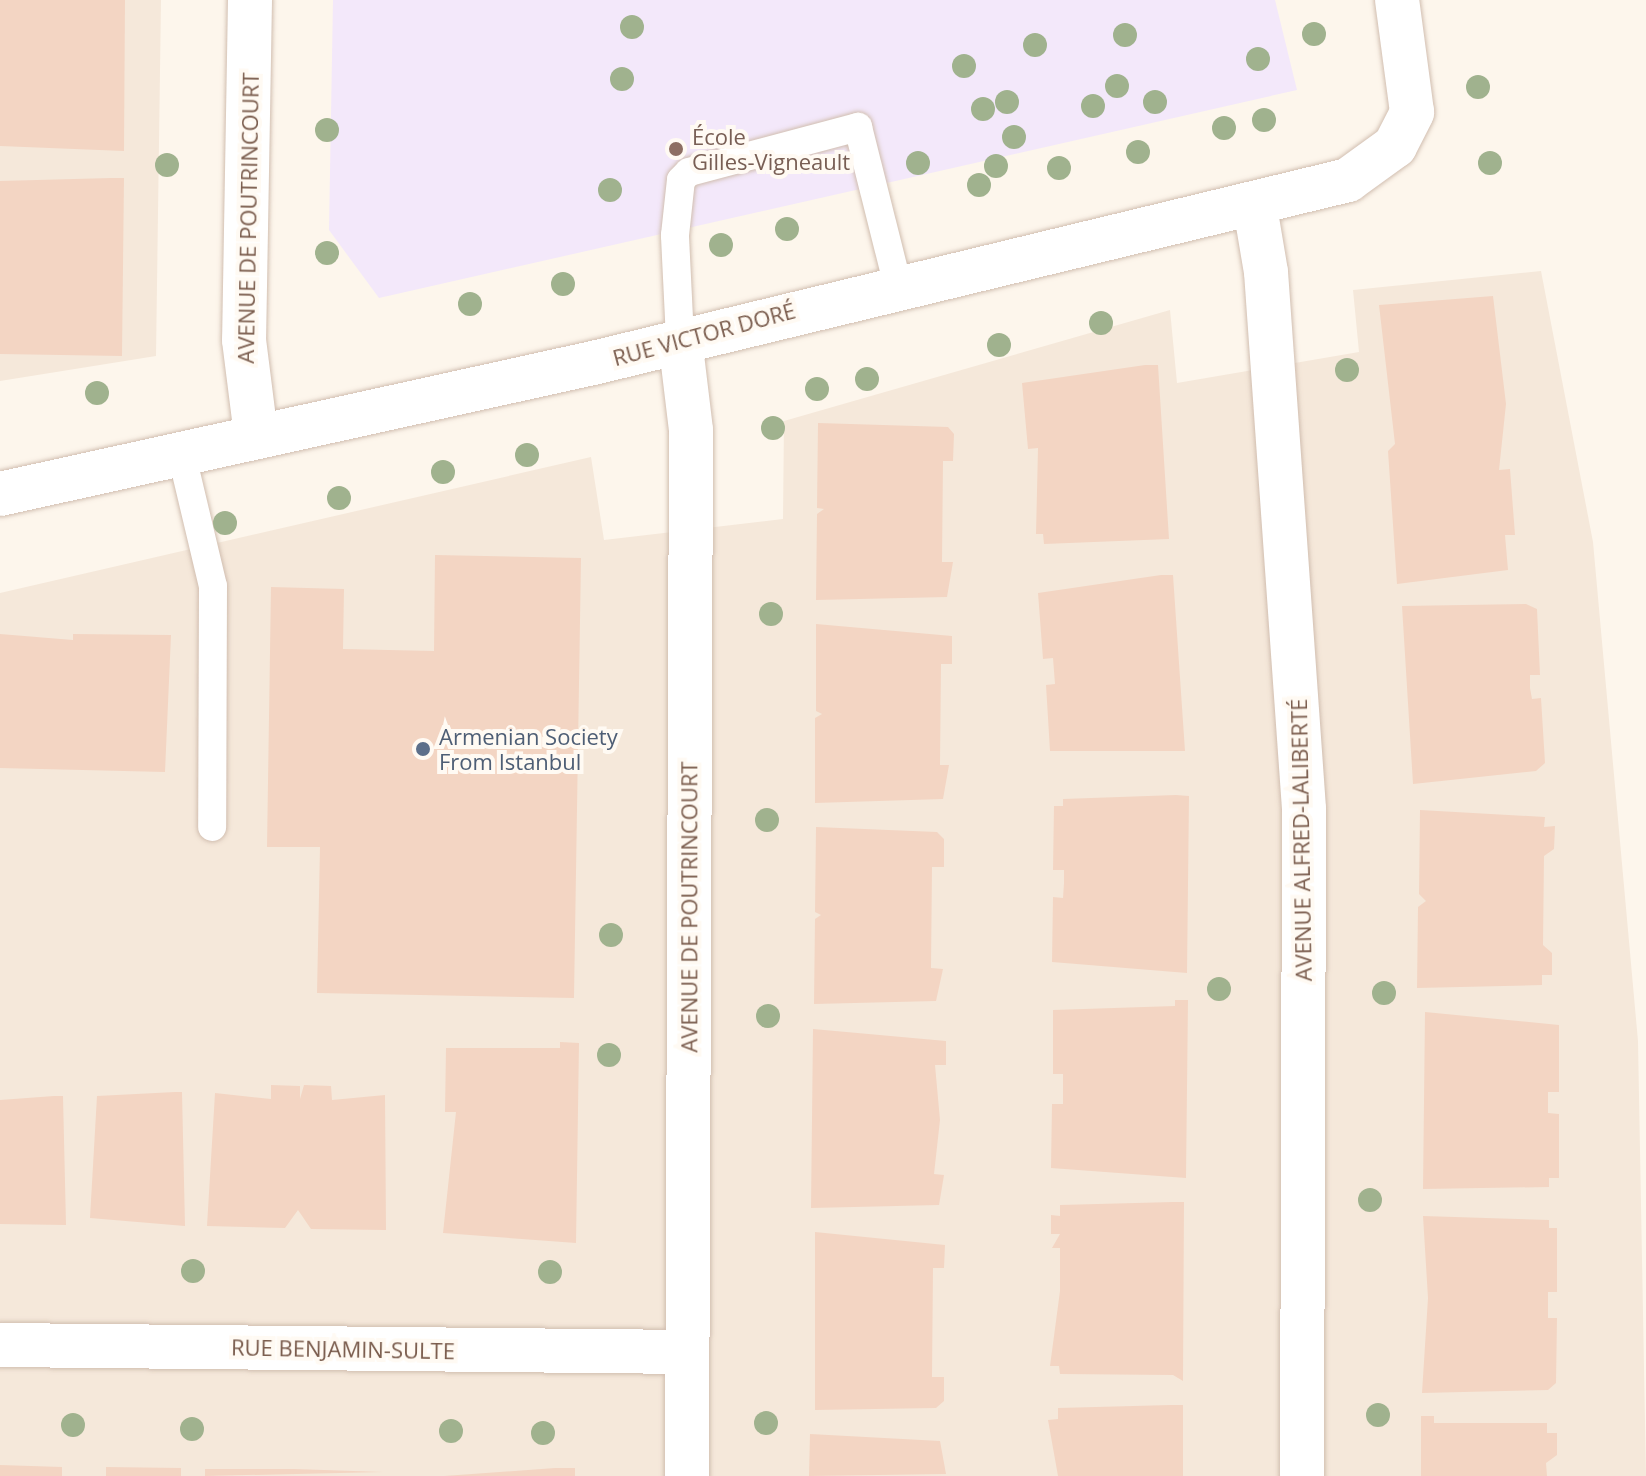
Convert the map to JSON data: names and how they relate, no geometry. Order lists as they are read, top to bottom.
{
  "streets": {
    "street": [
      "AVENUE DE POUTRINCOURT",
      "RUE VICTOR DORÉ",
      "AVENUE ALFRED-LALIBERTÉ",
      "RUE BENJAMIN-SULTE"
    ]
  },
  "crossings": [
    ["AVENUE DE POUTRINCOURT", "RUE VICTOR DORÉ"],
    ["AVENUE DE POUTRINCOURT", "RUE BENJAMIN-SULTE"],
    ["RUE VICTOR DORÉ", "AVENUE ALFRED-LALIBERTÉ"]
  ],
  "places": ["École Gilles-Vigneault", "Armenian Society From Istanbul"]
}
